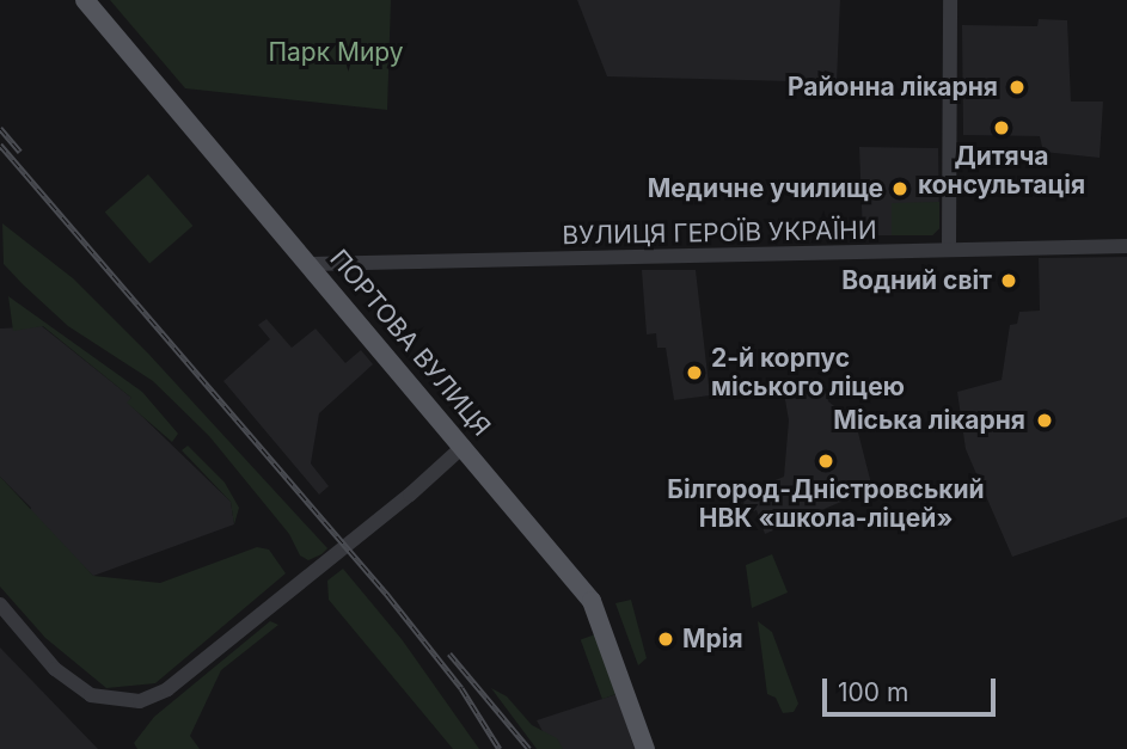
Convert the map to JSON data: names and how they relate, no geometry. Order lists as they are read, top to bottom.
{
  "streets": {
    "main road": ["ПОРТОВА ВУЛИЦЯ"],
    "street": ["ВУЛИЦЯ ГЕРОЇВ УКРАЇНИ"]
  },
  "crossings": [
    ["ВУЛИЦЯ ГЕРОЇВ УКРАЇНИ", "ПОРТОВА ВУЛИЦЯ"]
  ],
  "parks": ["Парк Миру"],
  "places": [
    "Районна лікарня",
    "Дитяча консультація",
    "Медичне училище",
    "Водний світ",
    "2-й корпус міського ліцею",
    "Міська лікарня",
    "Білгород-Дністровський НВК «школа-ліцей»",
    "Мрія"
  ],
  "scale_bar": "100 m"
}
